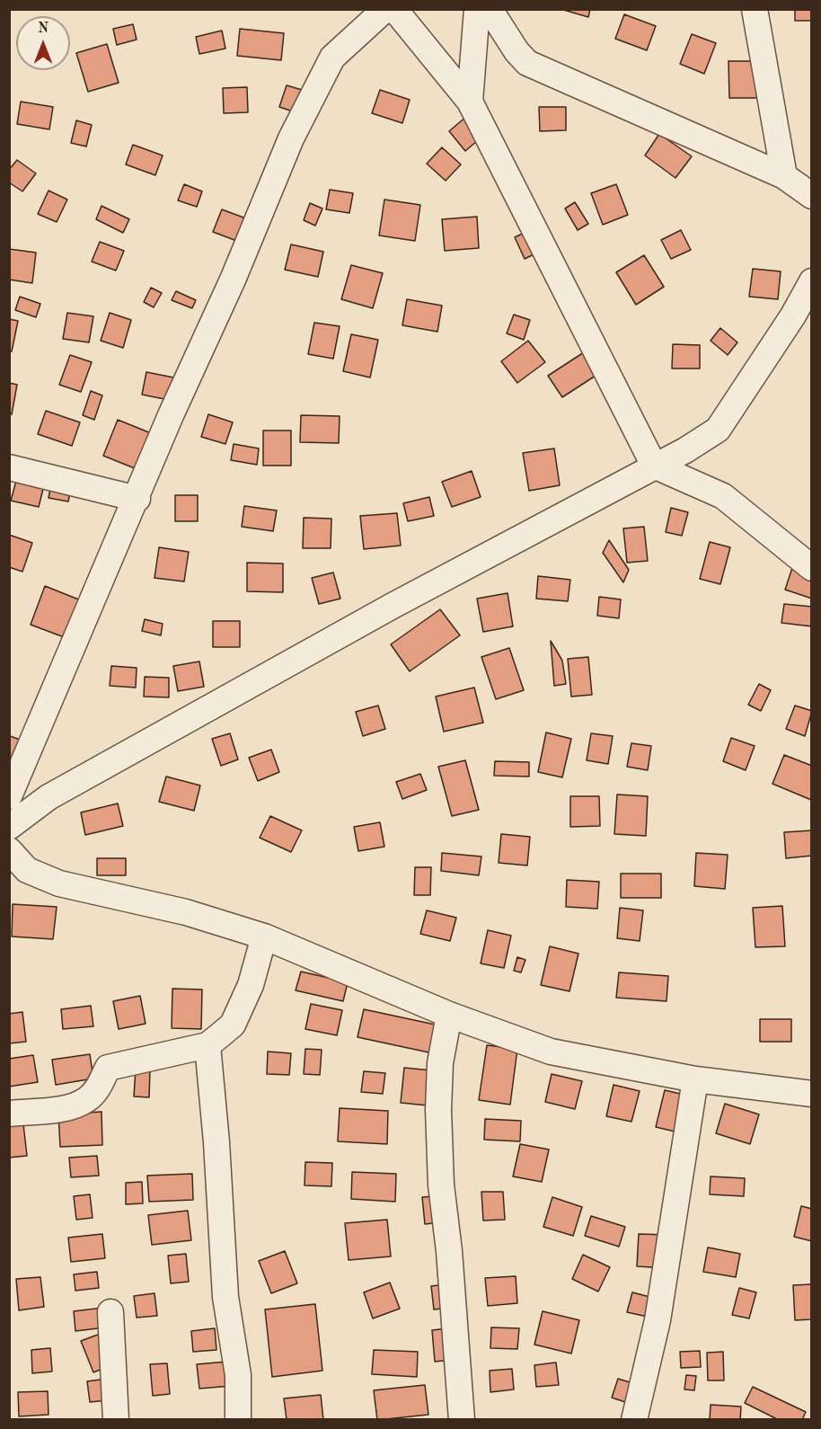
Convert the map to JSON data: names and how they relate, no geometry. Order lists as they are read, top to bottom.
{
  "north": "top"
}
